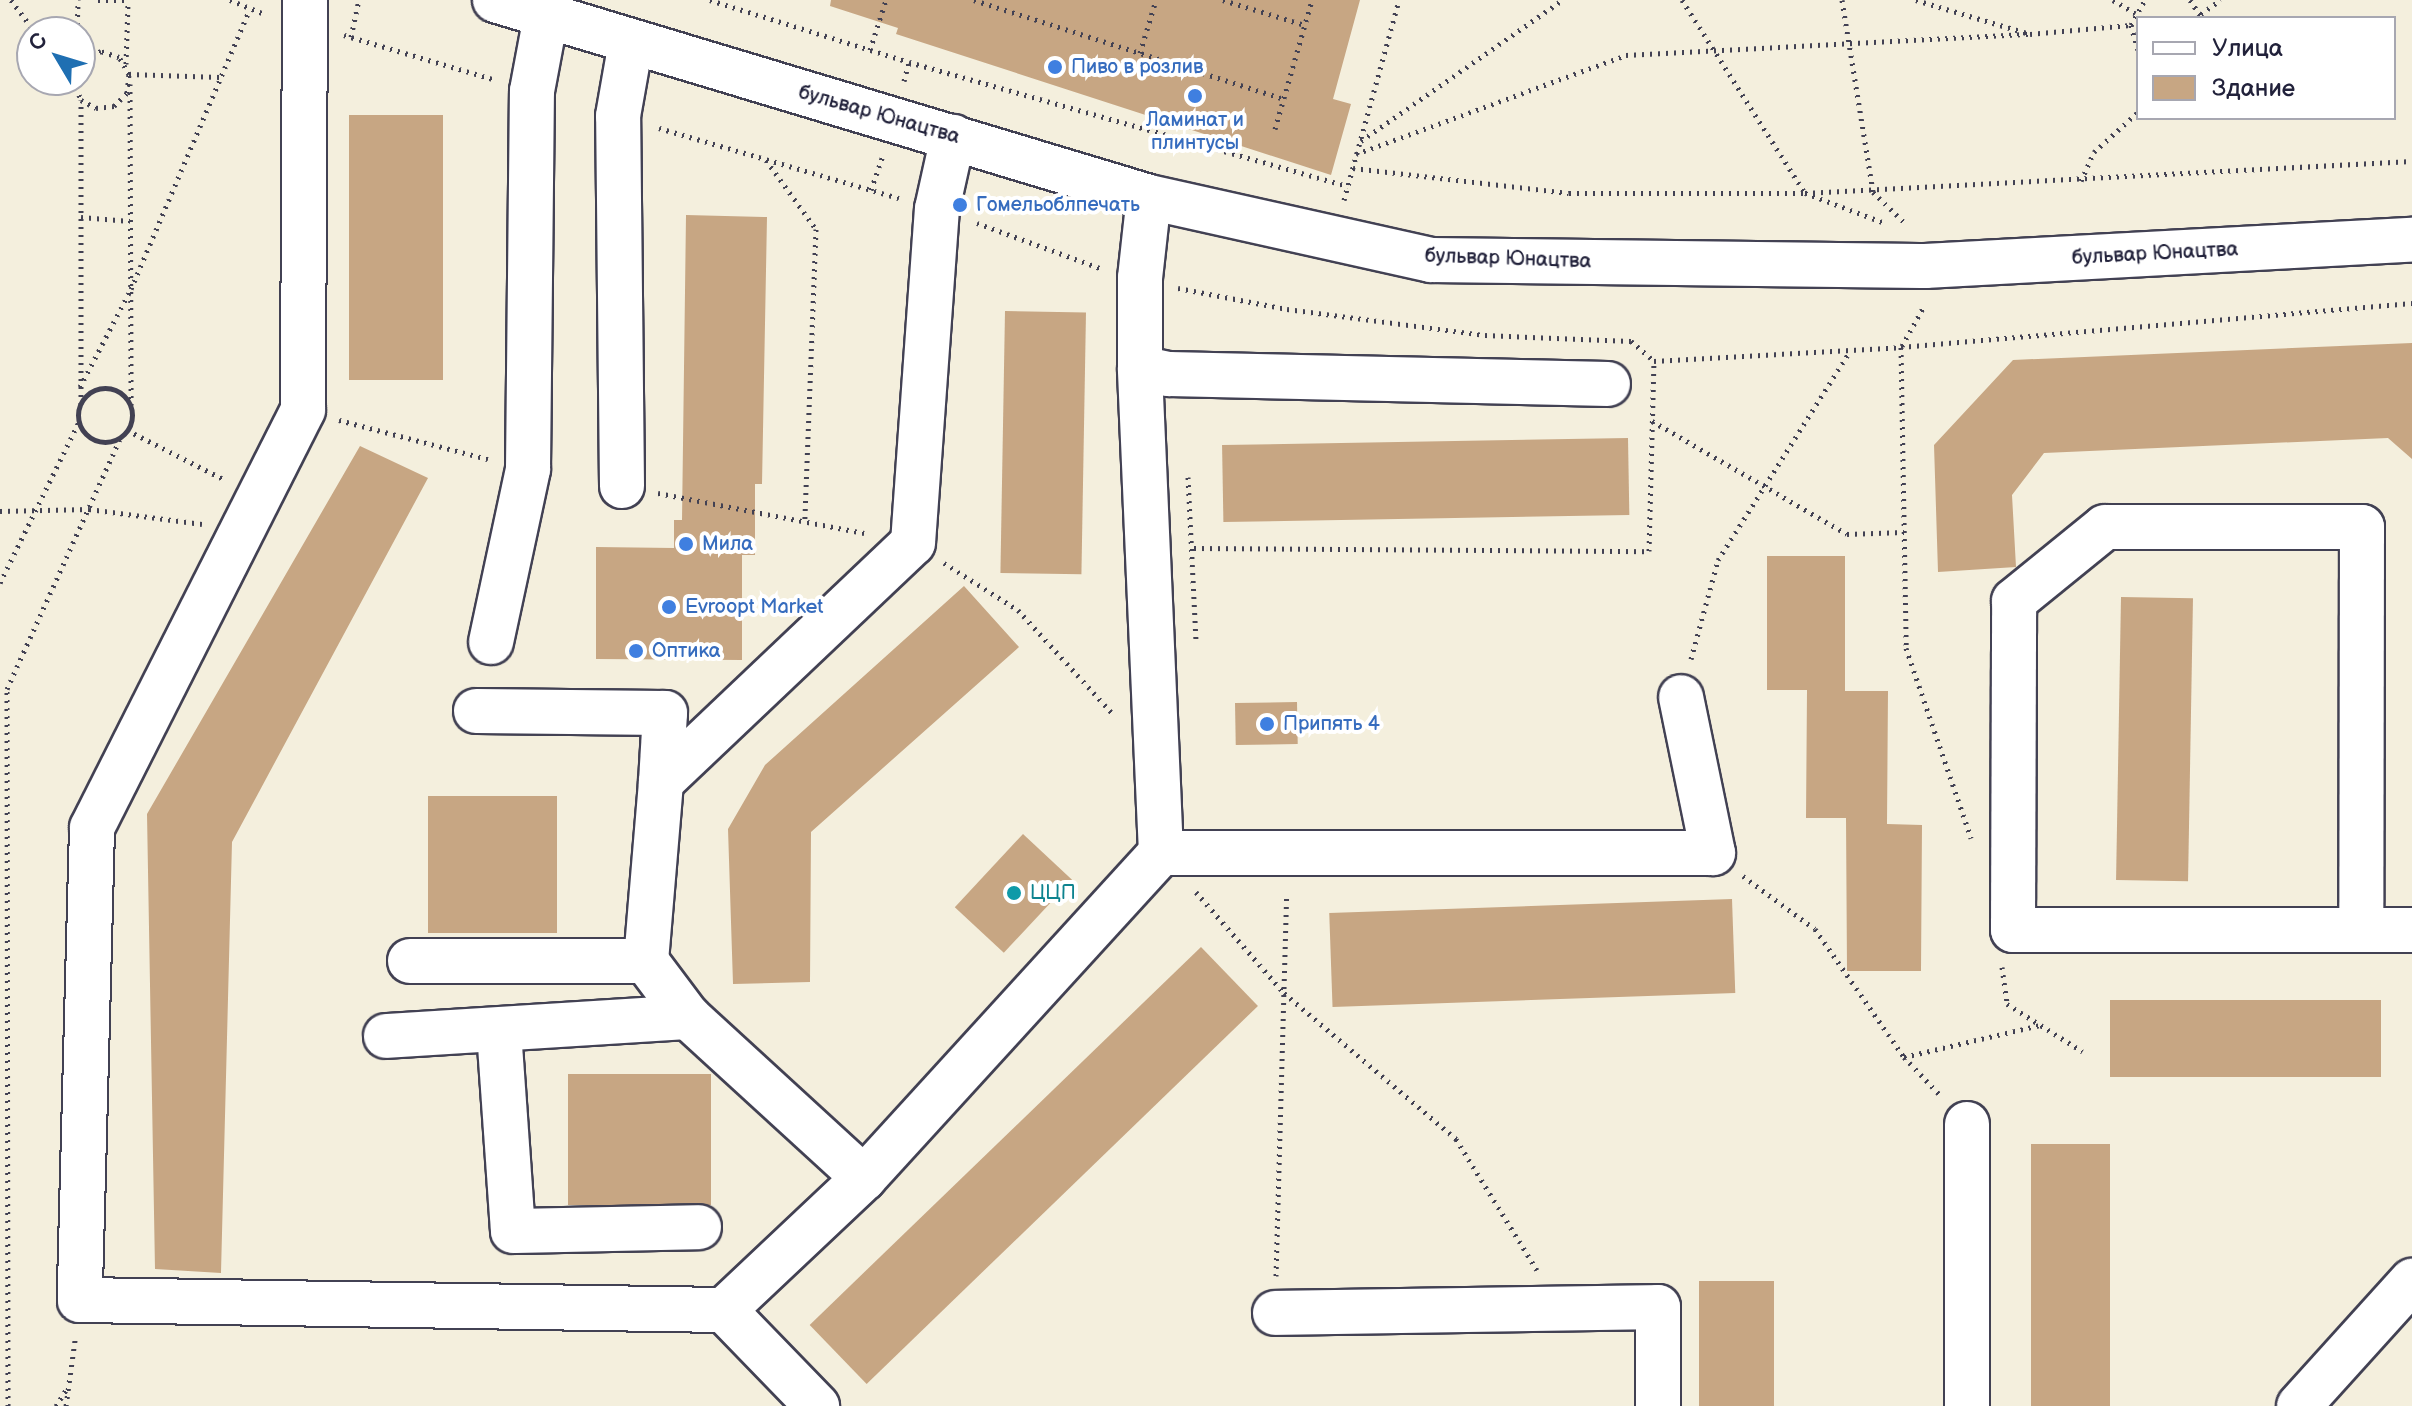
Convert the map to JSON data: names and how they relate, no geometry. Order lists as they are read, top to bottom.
{
  "streets": {
    "street": ["бульвар Юнацтва"]
  },
  "places": [
    "Пиво в розлив",
    "Ламинат и плинтусы",
    "Гомельоблпечать",
    "Мила",
    "Evroopt Market",
    "Оптика",
    "Припять 4",
    "ЦЦП"
  ],
  "legend": ["Улица", "Здание"],
  "north": "top left"
}
